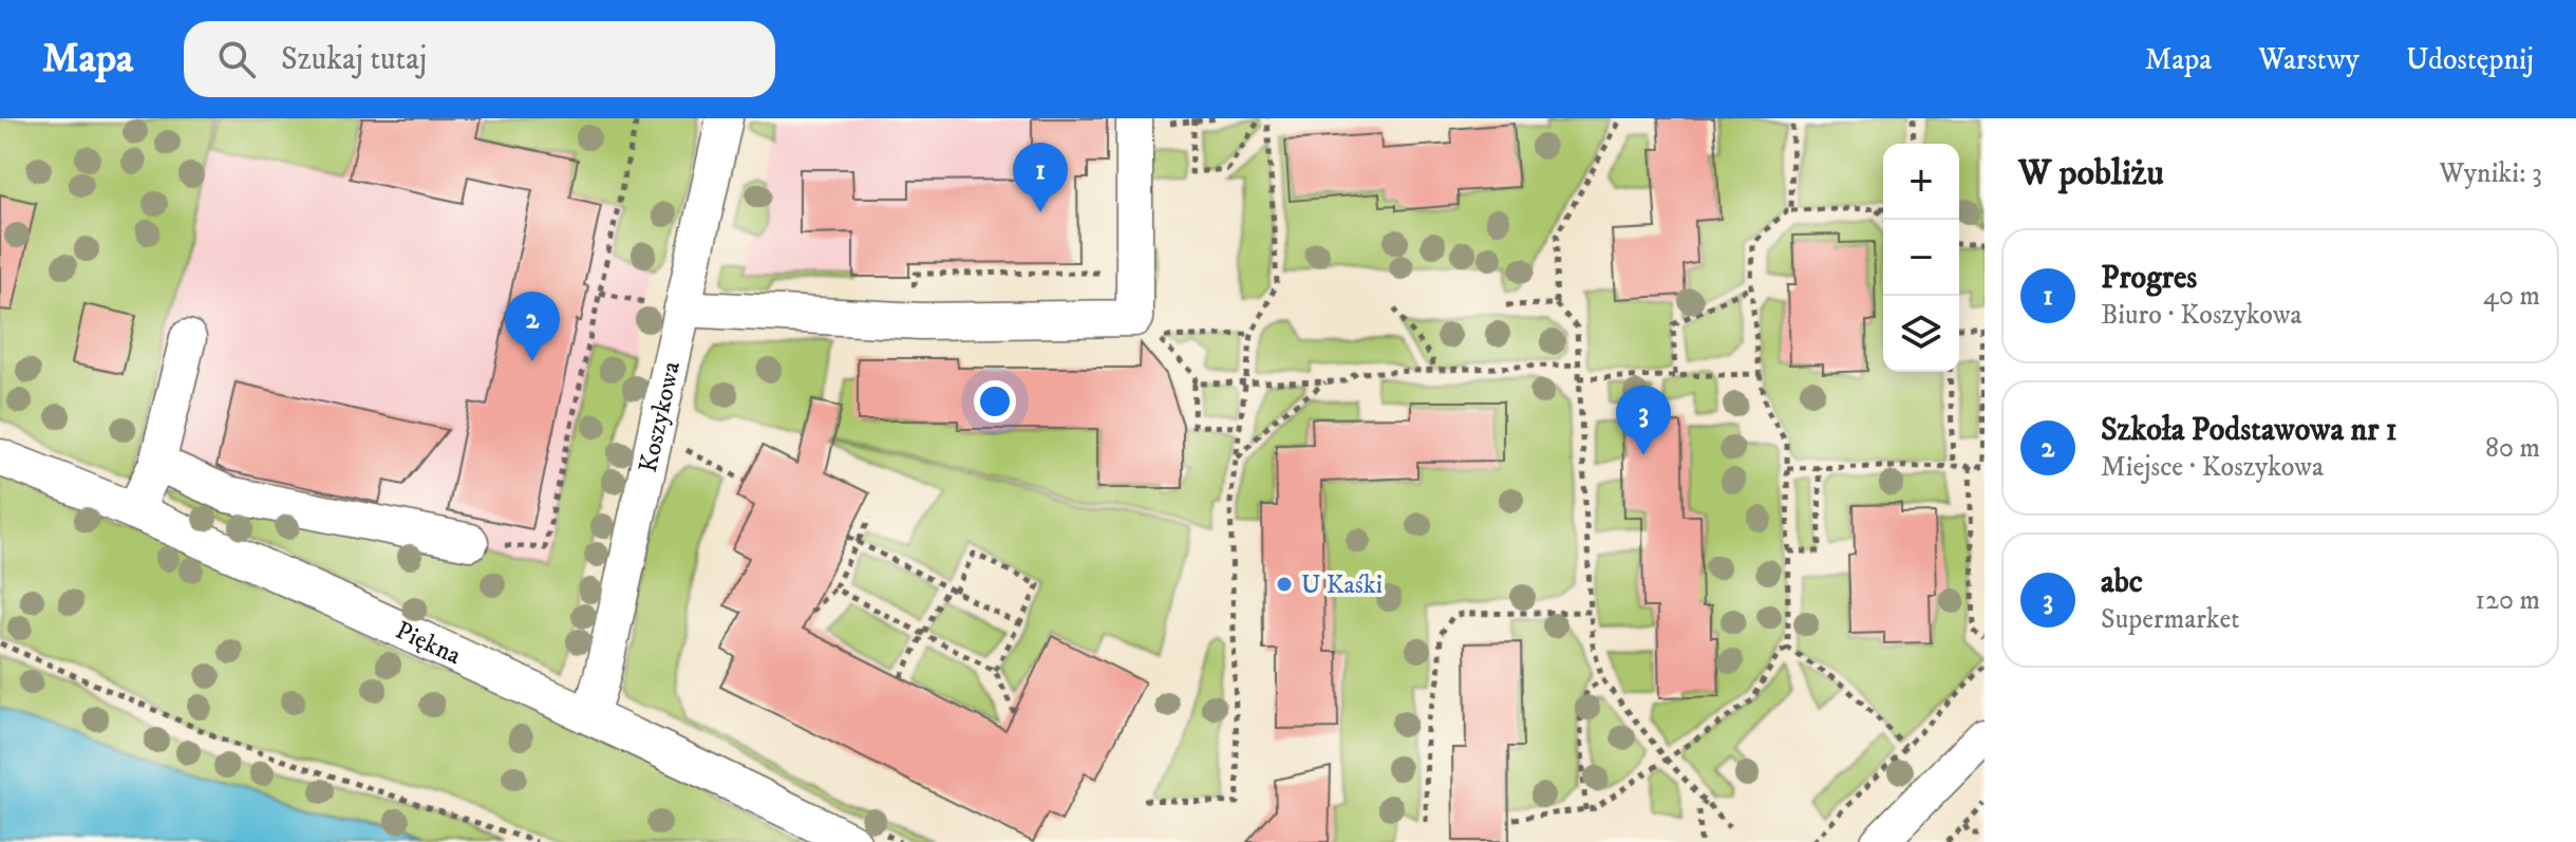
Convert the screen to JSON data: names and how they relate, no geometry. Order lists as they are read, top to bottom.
{
  "streets": {
    "street": ["Koszykowa", "Piękna"]
  },
  "crossings": [
    ["Koszykowa", "Piękna"]
  ],
  "places": ["U Kaśki"],
  "page": {
    "header": "Mapa",
    "search": "Szukaj tutaj",
    "nav": ["Mapa", "Warstwy", "Udostępnij"],
    "heading": ["W pobliżu", "Wyniki: 3"],
    "pins": ["1", "2", "3"],
    "map_buttons": ["+", "−"],
    "list": [
      {
        "mark": "1",
        "name": "Progres",
        "note": "Biuro · Koszykowa",
        "value": "40 m"
      },
      {
        "mark": "2",
        "name": "Szkoła Podstawowa nr 1",
        "note": "Miejsce · Koszykowa",
        "value": "80 m"
      },
      {
        "mark": "3",
        "name": "abc",
        "note": "Supermarket",
        "value": "120 m"
      }
    ]
  }
}
